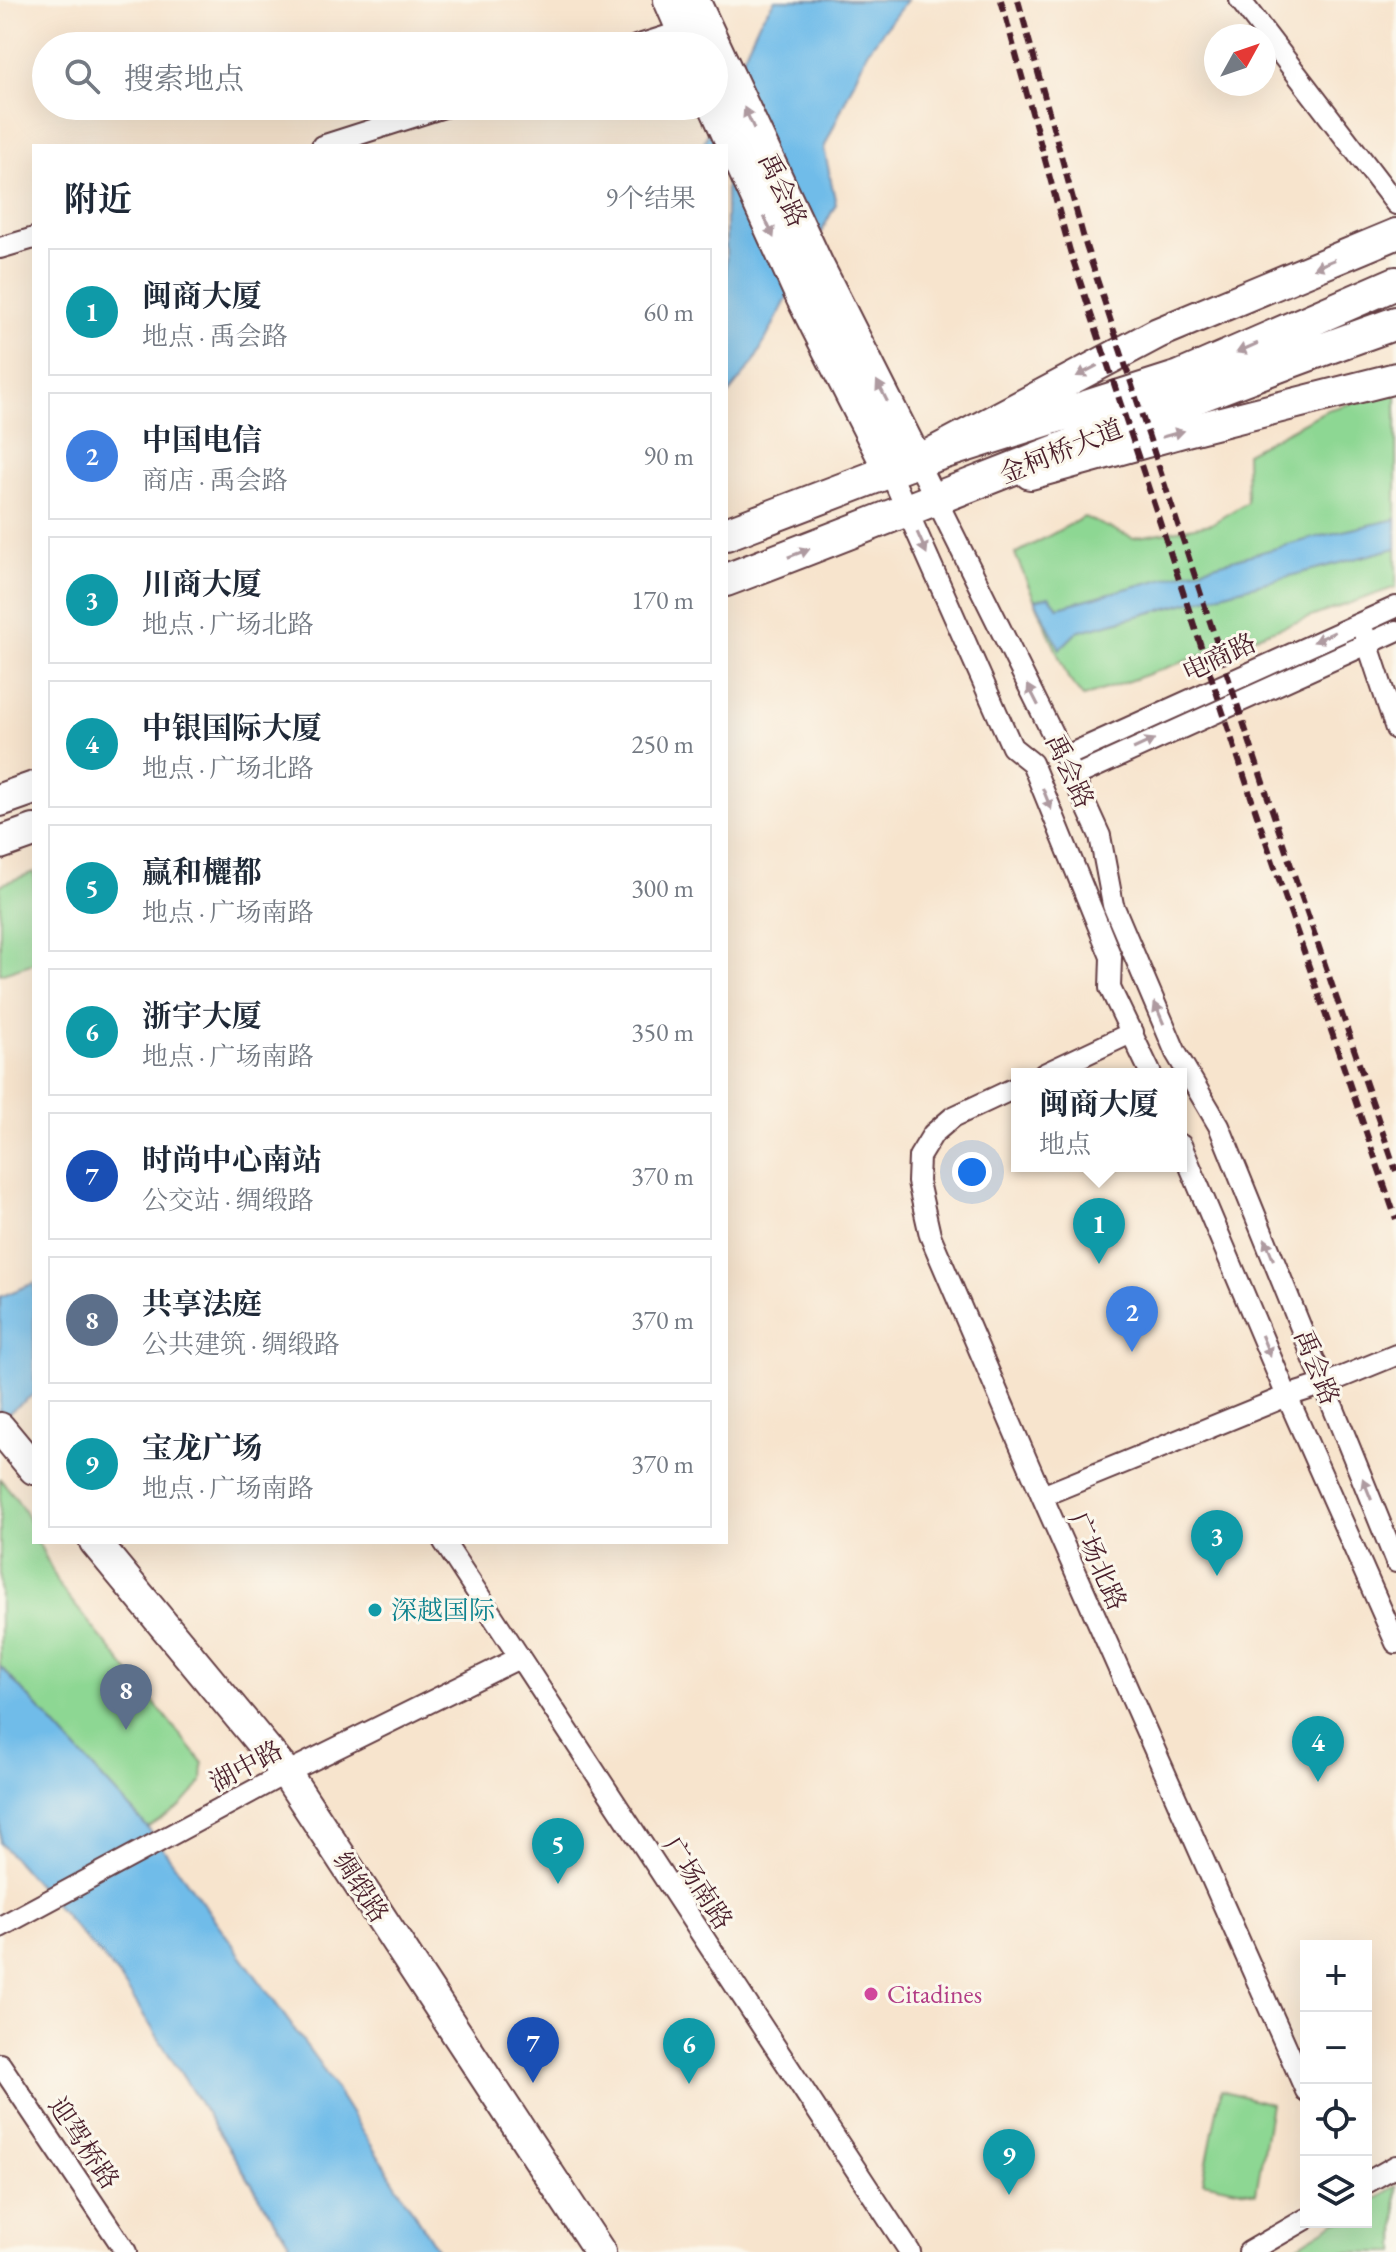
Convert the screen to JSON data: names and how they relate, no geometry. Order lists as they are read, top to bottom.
{
  "streets": {
    "main road": ["金柯桥大道"],
    "street": [
      "禹会路",
      "电商路",
      "广场北路",
      "湖中路",
      "广场南路",
      "绸缎路",
      "迎驾桥路"
    ]
  },
  "crossings": [
    ["禹会路", "金柯桥大道"],
    ["禹会路", "电商路"],
    ["湖中路", "广场南路"],
    ["湖中路", "绸缎路"]
  ],
  "places": ["深越国际", "Citadines"],
  "north": "top right",
  "page": {
    "search": "搜索地点",
    "heading": ["附近", "9个结果"],
    "list": [
      {
        "mark": "1",
        "name": "闽商大厦",
        "note": "地点 · 禹会路",
        "value": "60 m"
      },
      {
        "mark": "2",
        "name": "中国电信",
        "note": "商店 · 禹会路",
        "value": "90 m"
      },
      {
        "mark": "3",
        "name": "川商大厦",
        "note": "地点 · 广场北路",
        "value": "170 m"
      },
      {
        "mark": "4",
        "name": "中银国际大厦",
        "note": "地点 · 广场北路",
        "value": "250 m"
      },
      {
        "mark": "5",
        "name": "赢和欐都",
        "note": "地点 · 广场南路",
        "value": "300 m"
      },
      {
        "mark": "6",
        "name": "浙宇大厦",
        "note": "地点 · 广场南路",
        "value": "350 m"
      },
      {
        "mark": "7",
        "name": "时尚中心南站",
        "note": "公交站 · 绸缎路",
        "value": "370 m"
      },
      {
        "mark": "8",
        "name": "共享法庭",
        "note": "公共建筑 · 绸缎路",
        "value": "370 m"
      },
      {
        "mark": "9",
        "name": "宝龙广场",
        "note": "地点 · 广场南路",
        "value": "370 m"
      }
    ],
    "popup": ["闽商大厦", "地点"],
    "pins": [
      "1",
      "2",
      "3",
      "8",
      "4",
      "5",
      "7",
      "6",
      "9"
    ],
    "map_buttons": ["+", "−"]
  }
}
